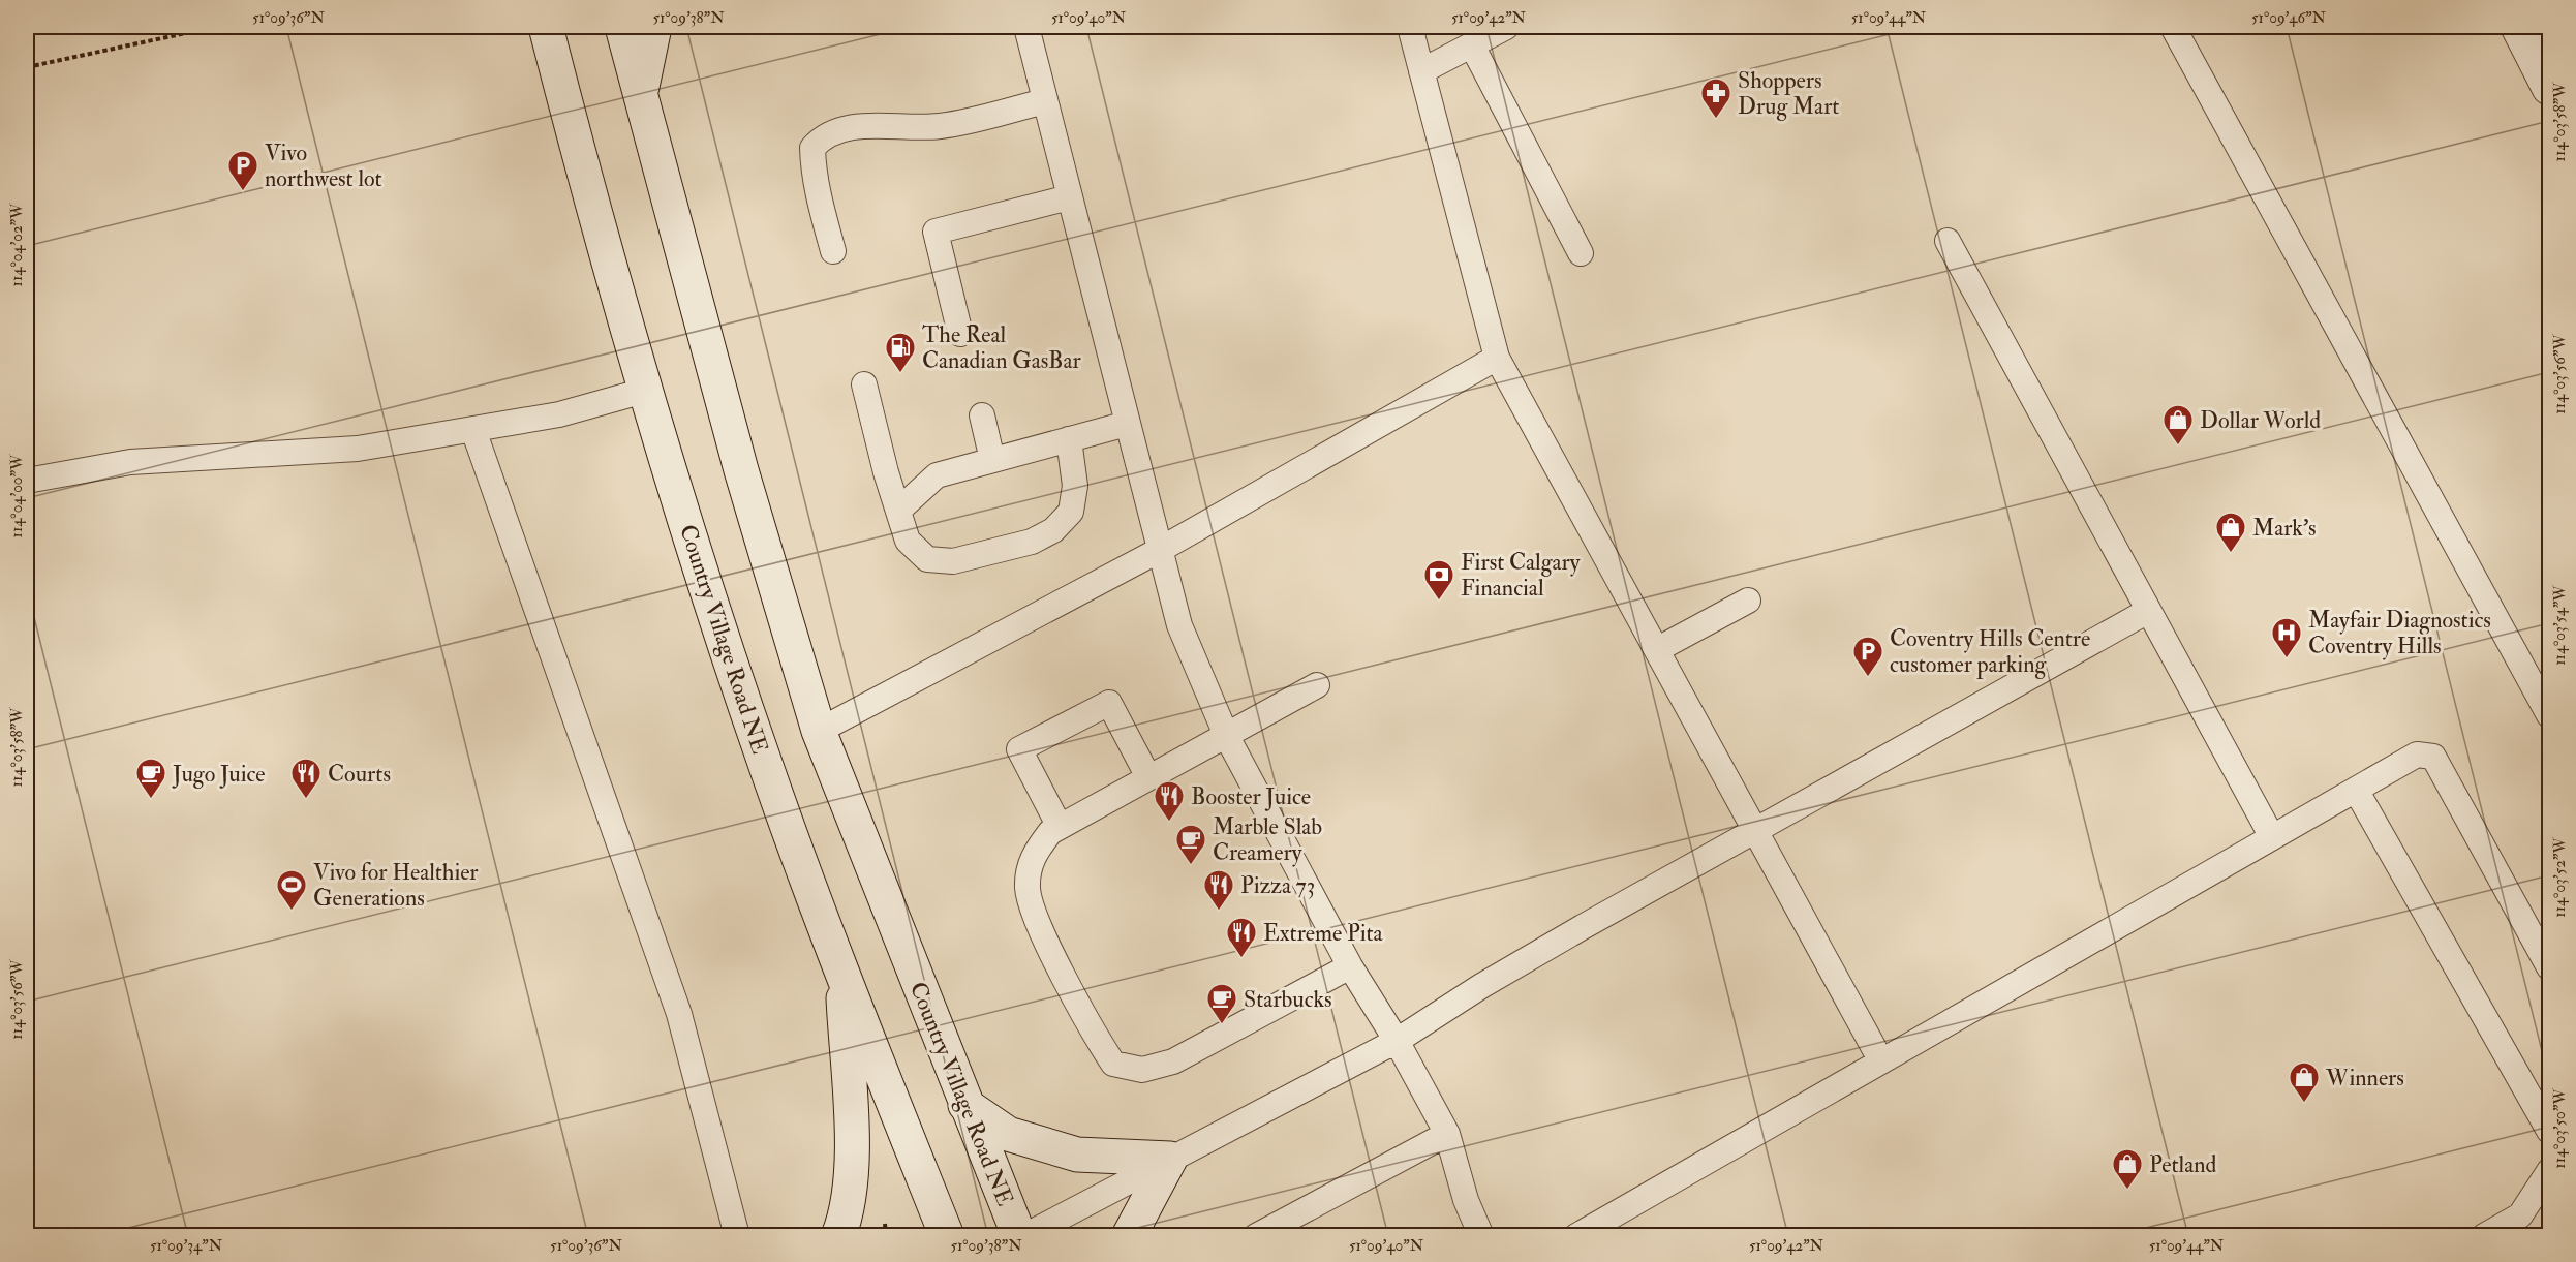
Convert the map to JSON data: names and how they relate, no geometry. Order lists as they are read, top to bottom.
{
  "streets": {
    "street": ["Country Village Road NE"]
  },
  "places": {
    "pharmacy": ["Shoppers Drug Mart"],
    "parking": ["Vivo northwest lot", "Coventry Hills Centre customer parking"],
    "fuel station": ["The Real Canadian GasBar"],
    "shop": [
      "Dollar World",
      "Mark's",
      "Winners",
      "Petland"
    ],
    "bank": ["First Calgary Financial"],
    "hospital": ["Mayfair Diagnostics Coventry Hills"],
    "cafe": ["Jugo Juice", "Marble Slab Creamery", "Starbucks"],
    "restaurant": [
      "Courts",
      "Booster Juice",
      "Pizza 73",
      "Extreme Pita"
    ],
    "sports": ["Vivo for Healthier Generations"]
  },
  "coordinates": [
    "51°09'36\"N",
    "51°09'38\"N",
    "51°09'40\"N",
    "51°09'42\"N",
    "51°09'44\"N",
    "51°09'46\"N",
    "114°03'58\"W",
    "114°04'02\"W",
    "114°03'56\"W",
    "114°04'00\"W",
    "114°03'54\"W",
    "114°03'52\"W",
    "114°03'50\"W",
    "51°09'34\"N"
  ]
}
